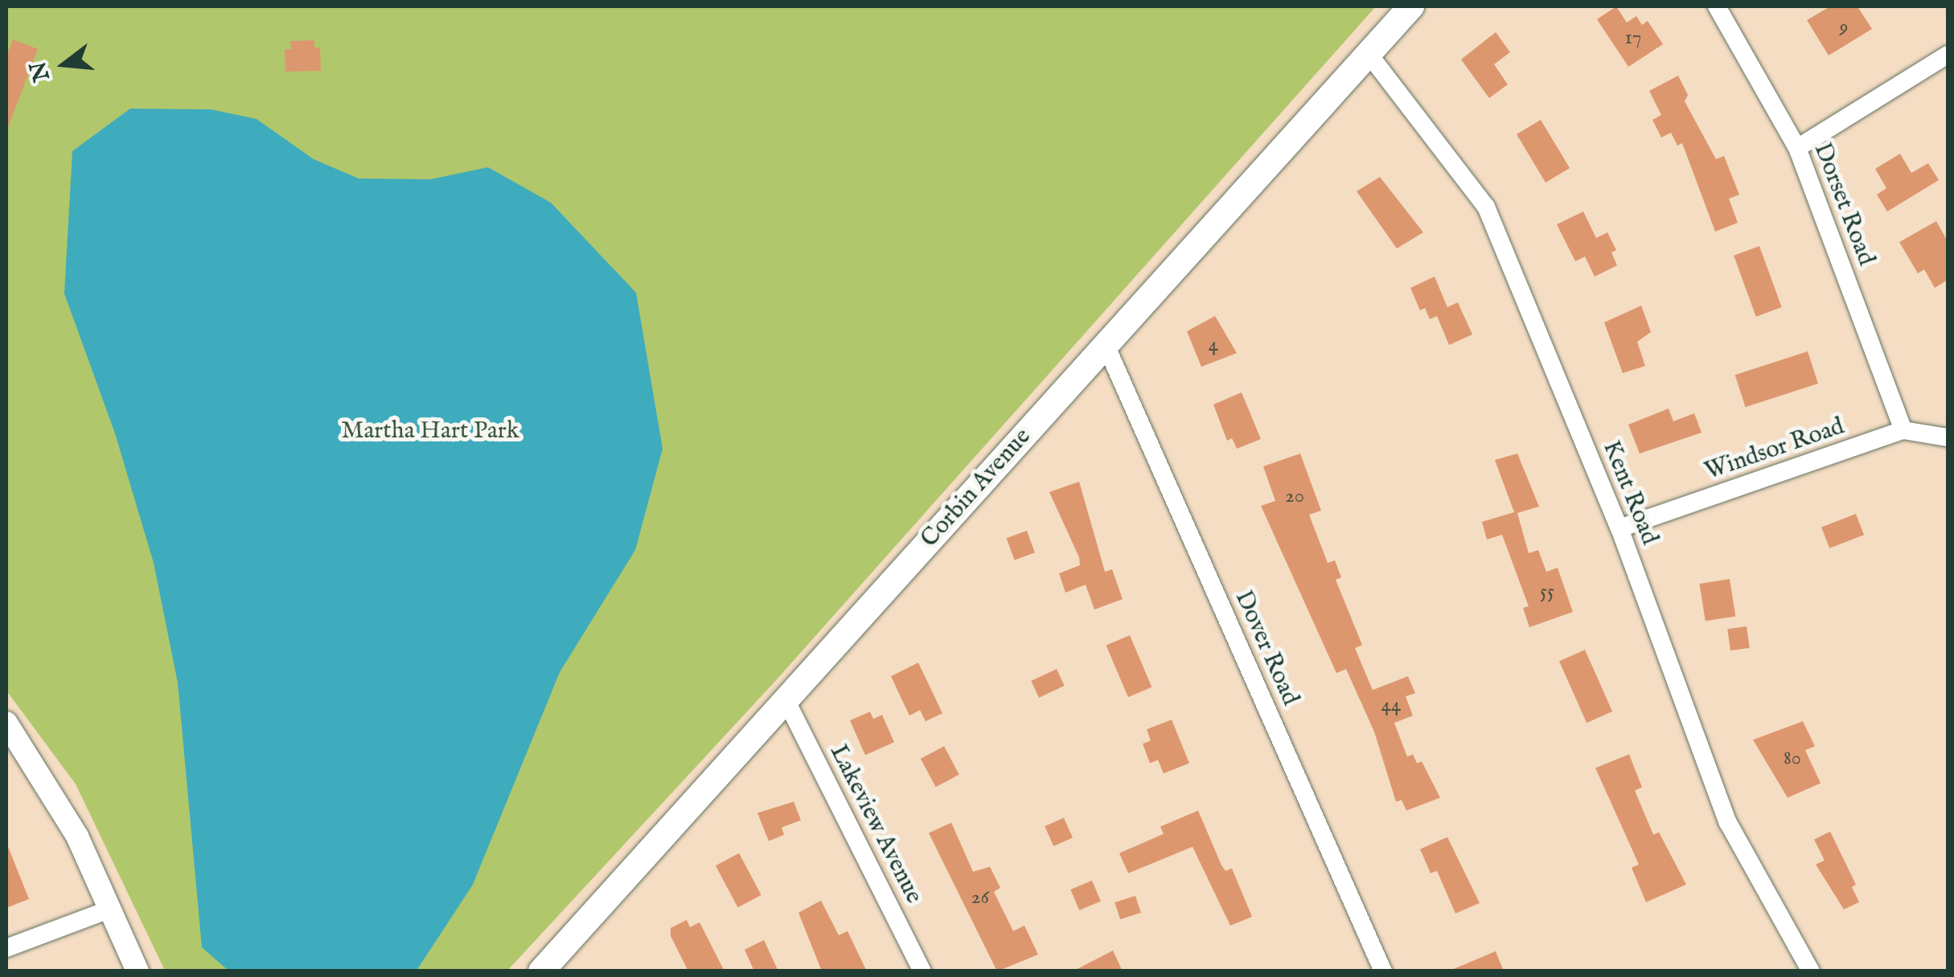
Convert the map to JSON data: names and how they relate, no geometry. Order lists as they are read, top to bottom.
{
  "streets": {
    "main road": ["Corbin Avenue"],
    "street": [
      "Dorset Road",
      "Windsor Road",
      "Kent Road",
      "Dover Road",
      "Lakeview Avenue"
    ]
  },
  "crossings": [
    ["Dorset Road", "Windsor Road"],
    ["Windsor Road", "Kent Road"],
    ["Corbin Avenue", "Kent Road"],
    ["Corbin Avenue", "Dover Road"],
    ["Corbin Avenue", "Lakeview Avenue"]
  ],
  "parks": ["Martha Hart Park"],
  "house_numbers": [
    "9",
    "17",
    "4",
    "20",
    "55",
    "44",
    "80",
    "26"
  ],
  "north": "left"
}
